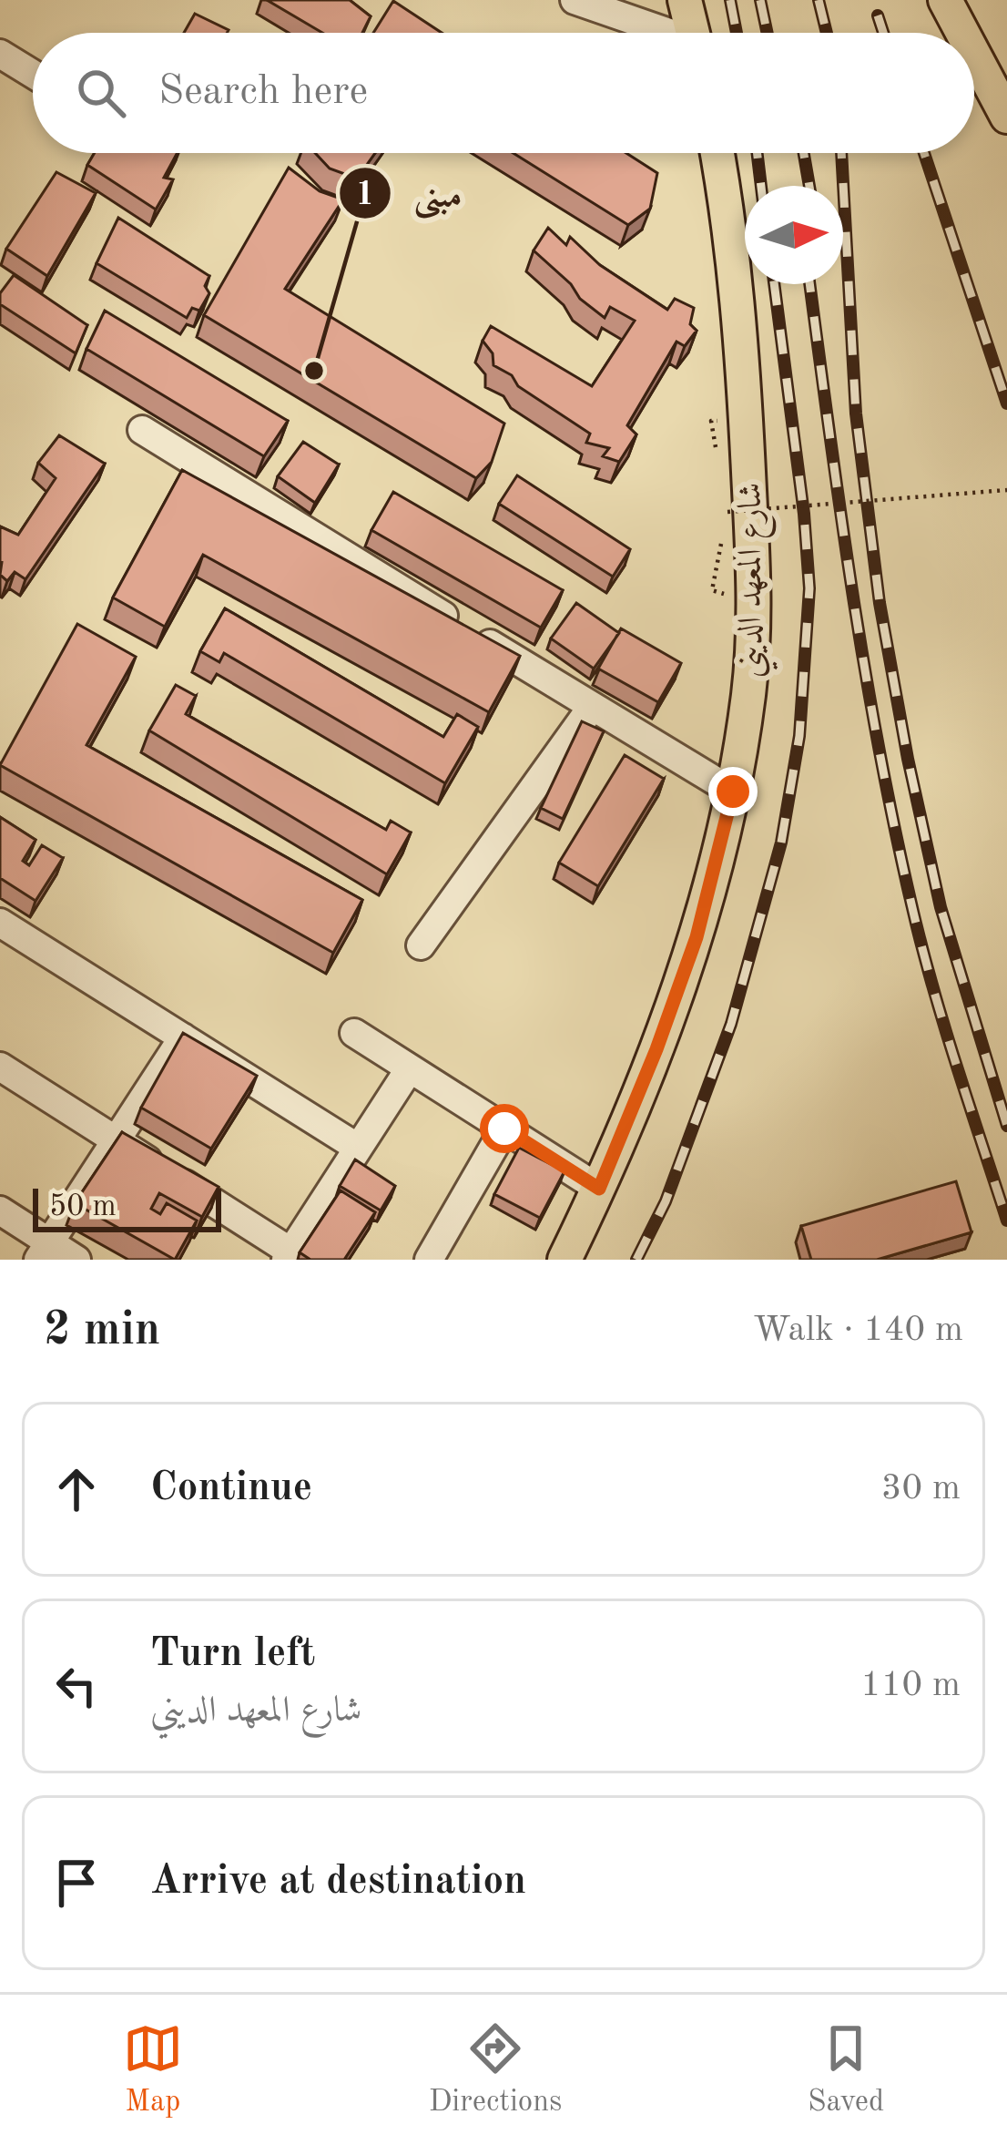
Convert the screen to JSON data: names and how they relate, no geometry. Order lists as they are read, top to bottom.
{
  "streets": {
    "main road": ["شارع المعهد الديني"]
  },
  "places": ["مبنى"],
  "scale_bar": "50 m",
  "north": "right",
  "page": {
    "search": "Search here",
    "scale": "50 m",
    "heading": ["2 min", "Walk · 140 m"],
    "list": [
      ["Continue", "30 m"],
      ["Turn left", "شارع المعهد الديني", "110 m"],
      "Arrive at destination"
    ],
    "nav": ["Map", "Directions", "Saved"]
  }
}
